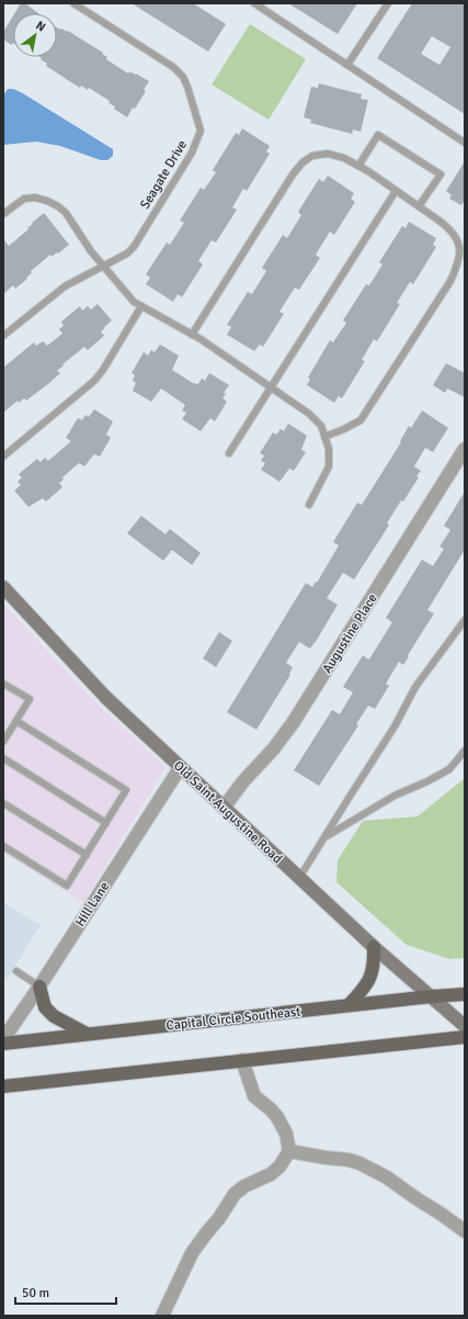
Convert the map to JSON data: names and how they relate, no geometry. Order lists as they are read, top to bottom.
{
  "streets": {
    "main road": ["Capital Circle Southeast"],
    "street": ["Augustine Place", "Old Saint Augustine Road", "Hill Lane"],
    "lane": ["Seagate Drive"]
  },
  "crossings": [
    ["Augustine Place", "Old Saint Augustine Road"],
    ["Old Saint Augustine Road", "Hill Lane"],
    ["Old Saint Augustine Road", "Capital Circle Southeast"]
  ],
  "scale_bar": "50 m",
  "north": "top right"
}
